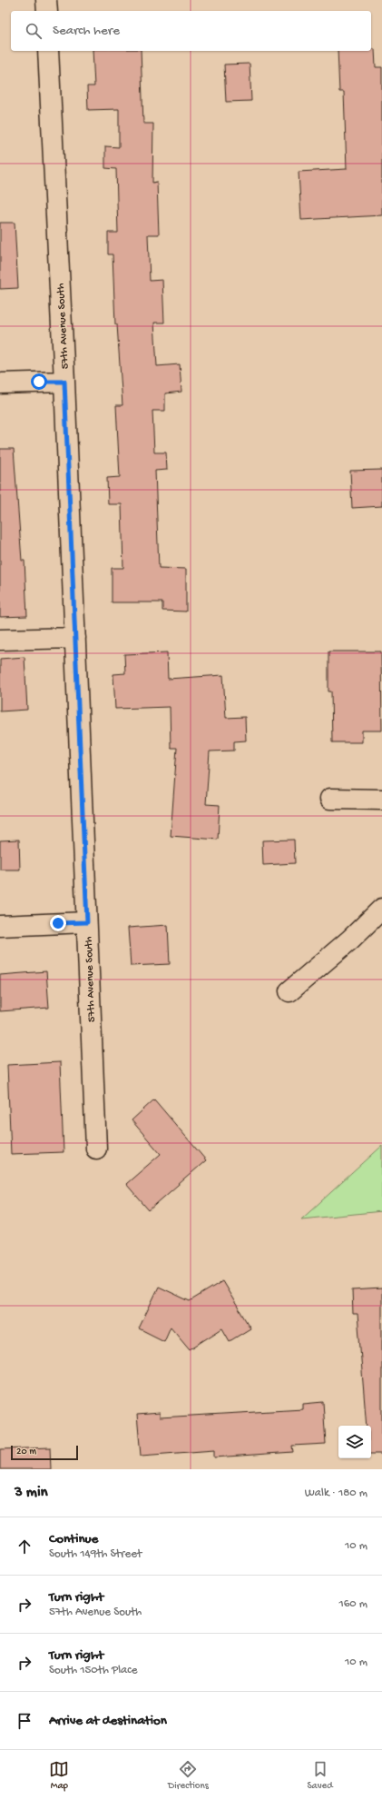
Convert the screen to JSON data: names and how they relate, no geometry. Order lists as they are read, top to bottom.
{
  "streets": {
    "street": ["57th Avenue South"]
  },
  "scale_bar": "20 m",
  "page": {
    "search": "Search here",
    "scale": "20 m",
    "heading": ["3 min", "Walk · 180 m"],
    "list": [
      ["Continue", "South 149th Street", "10 m"],
      ["Turn right", "57th Avenue South", "160 m"],
      ["Turn right", "South 150th Place", "10 m"],
      "Arrive at destination"
    ],
    "nav": ["Map", "Directions", "Saved"]
  }
}
